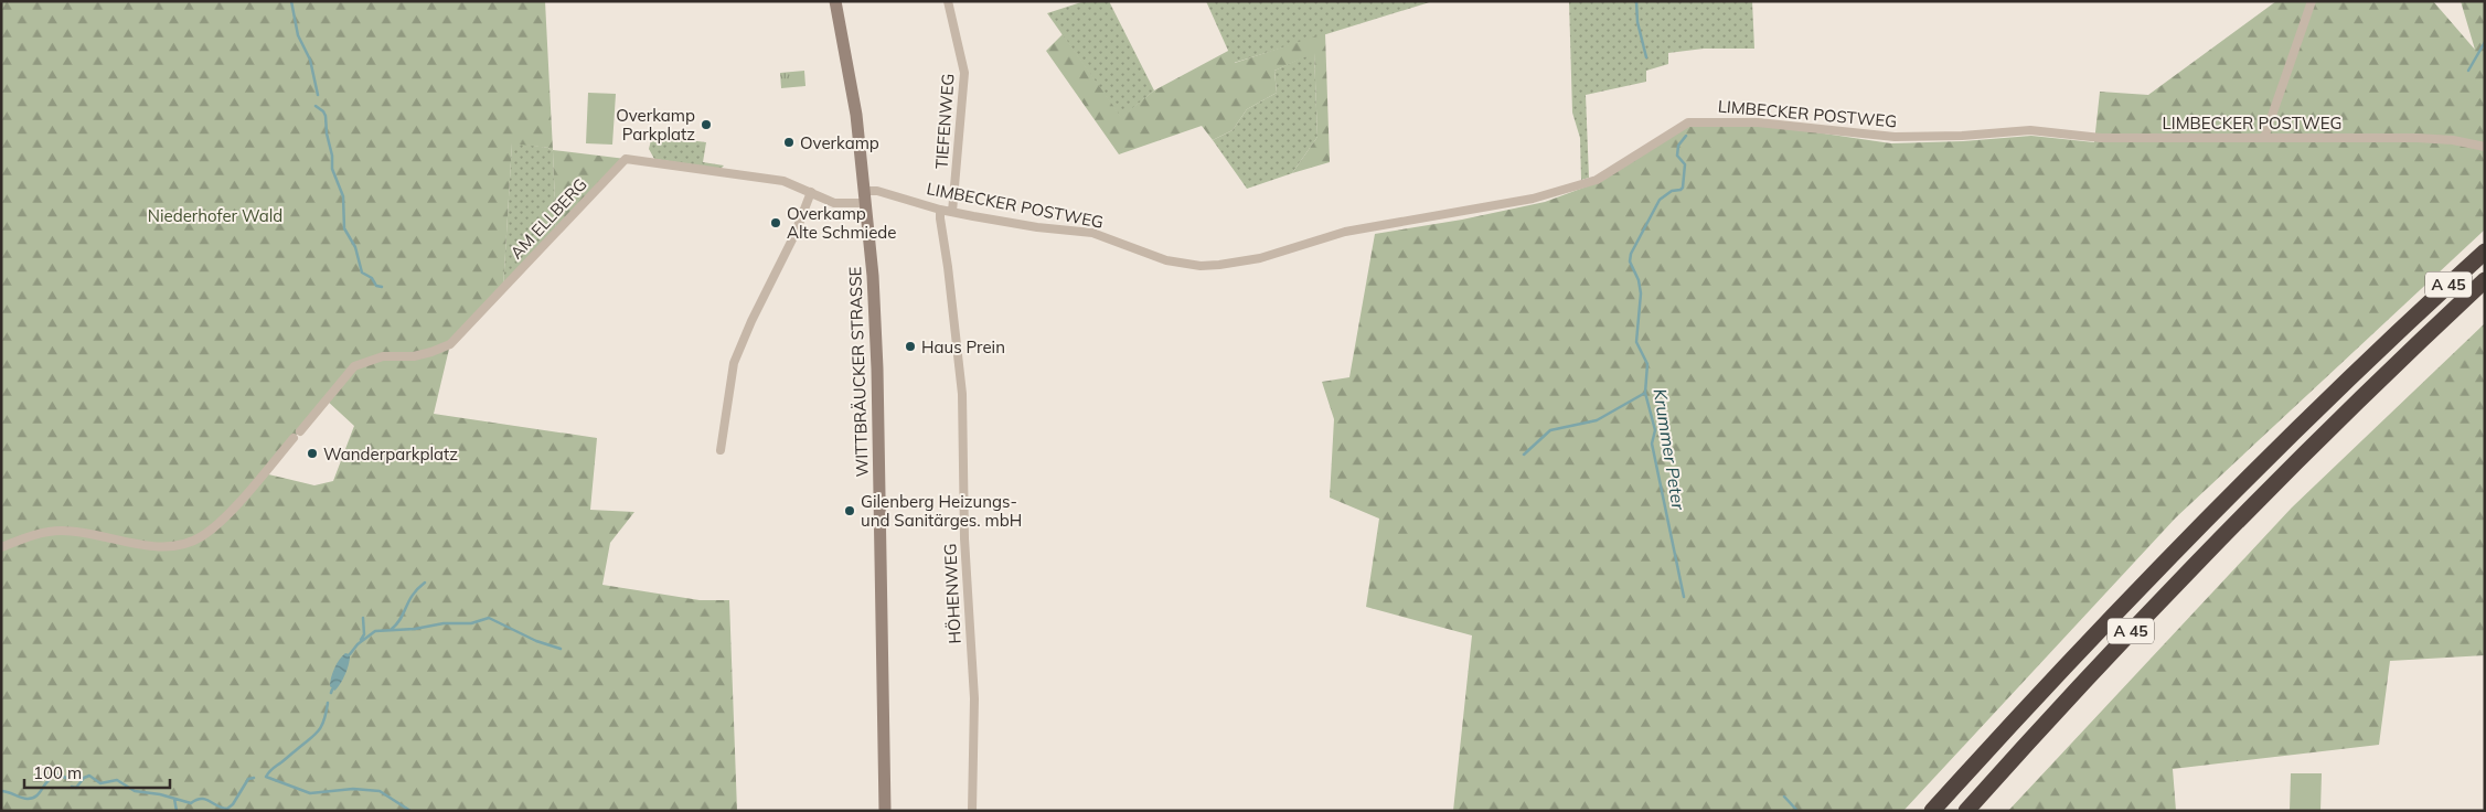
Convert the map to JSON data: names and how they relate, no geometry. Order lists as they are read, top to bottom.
{
  "streets": {
    "highway": ["A 45"],
    "main road": ["WITTBRÄUCKER STRASSE"],
    "street": [
      "LIMBECKER POSTWEG",
      "TIEFENWEG",
      "AM ELLBERG",
      "HÖHENWEG"
    ]
  },
  "crossings": [
    ["LIMBECKER POSTWEG", "TIEFENWEG"],
    ["LIMBECKER POSTWEG", "AM ELLBERG"],
    ["LIMBECKER POSTWEG", "WITTBRÄUCKER STRASSE"],
    ["LIMBECKER POSTWEG", "HÖHENWEG"],
    ["AM ELLBERG", "WITTBRÄUCKER STRASSE"]
  ],
  "water": ["Krummer Peter"],
  "parks": ["Niederhofer Wald"],
  "places": [
    "Overkamp Parkplatz",
    "Overkamp",
    "Overkamp Alte Schmiede",
    "Haus Prein",
    "Wanderparkplatz",
    "Gilenberg Heizungs- und Sanitärges. mbH"
  ],
  "scale_bar": "100 m"
}
